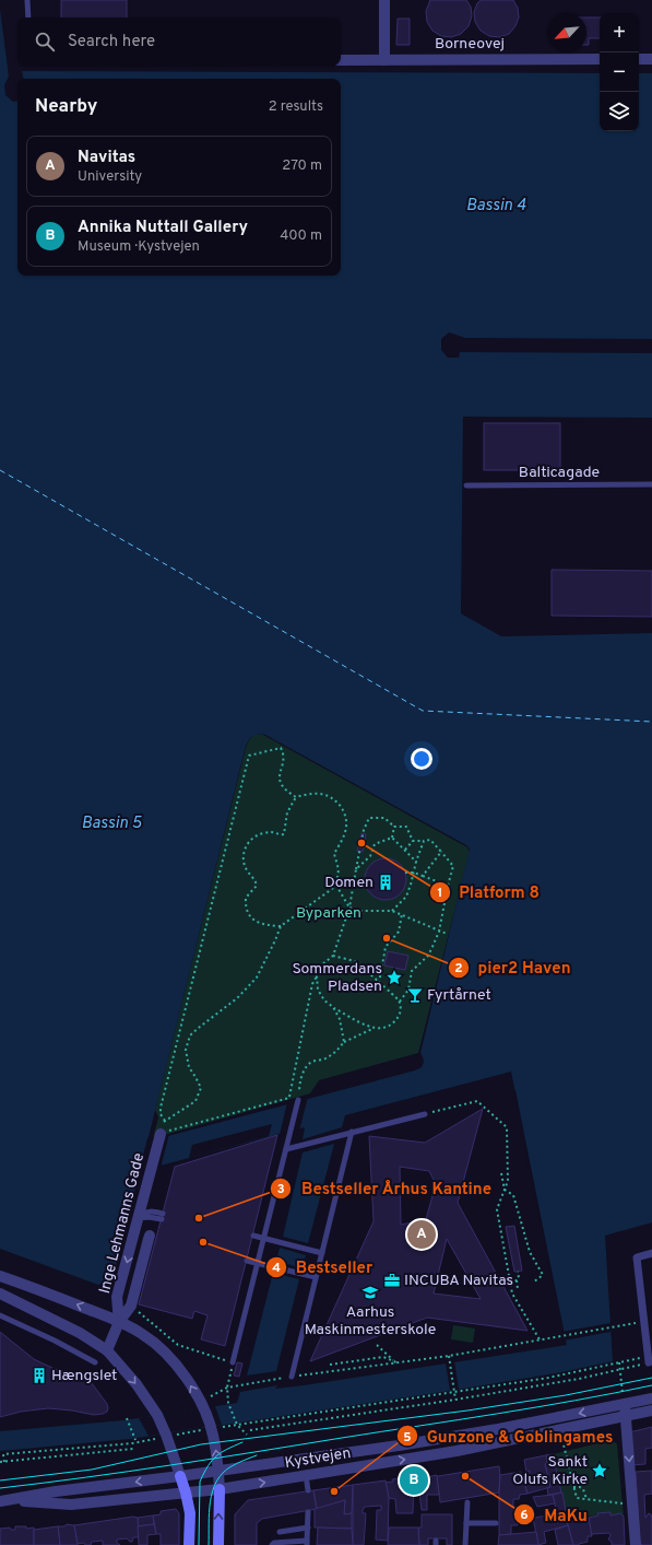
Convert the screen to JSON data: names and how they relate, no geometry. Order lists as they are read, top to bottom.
{
  "streets": {
    "street": ["Borneovej", "Inge Lehmanns Gade", "Kystvejen"],
    "lane": ["Balticagade"]
  },
  "water": ["Bassin 4", "Bassin 5"],
  "parks": ["Byparken"],
  "places": {
    "other": [
      "Platform 8",
      "pier2 Haven",
      "Bestseller Århus Kantine",
      "Bestseller",
      "MaKu",
      "Gunzone & Goblingames"
    ],
    "building": ["Domen", "Hængslet"],
    "place": ["Sommerdans Pladsen", "Sankt Olufs Kirke"],
    "bar": ["Fyrtårnet"],
    "office": ["INCUBA Navitas"],
    "school or university": ["Aarhus Maskinmesterskole"]
  },
  "north": "bottom left",
  "page": {
    "map_buttons": ["+", "−"],
    "search": "Search here",
    "heading": ["Nearby", "2 results"],
    "list": [
      {
        "mark": "A",
        "name": "Navitas",
        "note": "University",
        "value": "270 m"
      },
      {
        "mark": "B",
        "name": "Annika Nuttall Gallery",
        "note": "Museum · Kystvejen",
        "value": "400 m"
      }
    ],
    "pins": ["A", "B"]
  }
}
